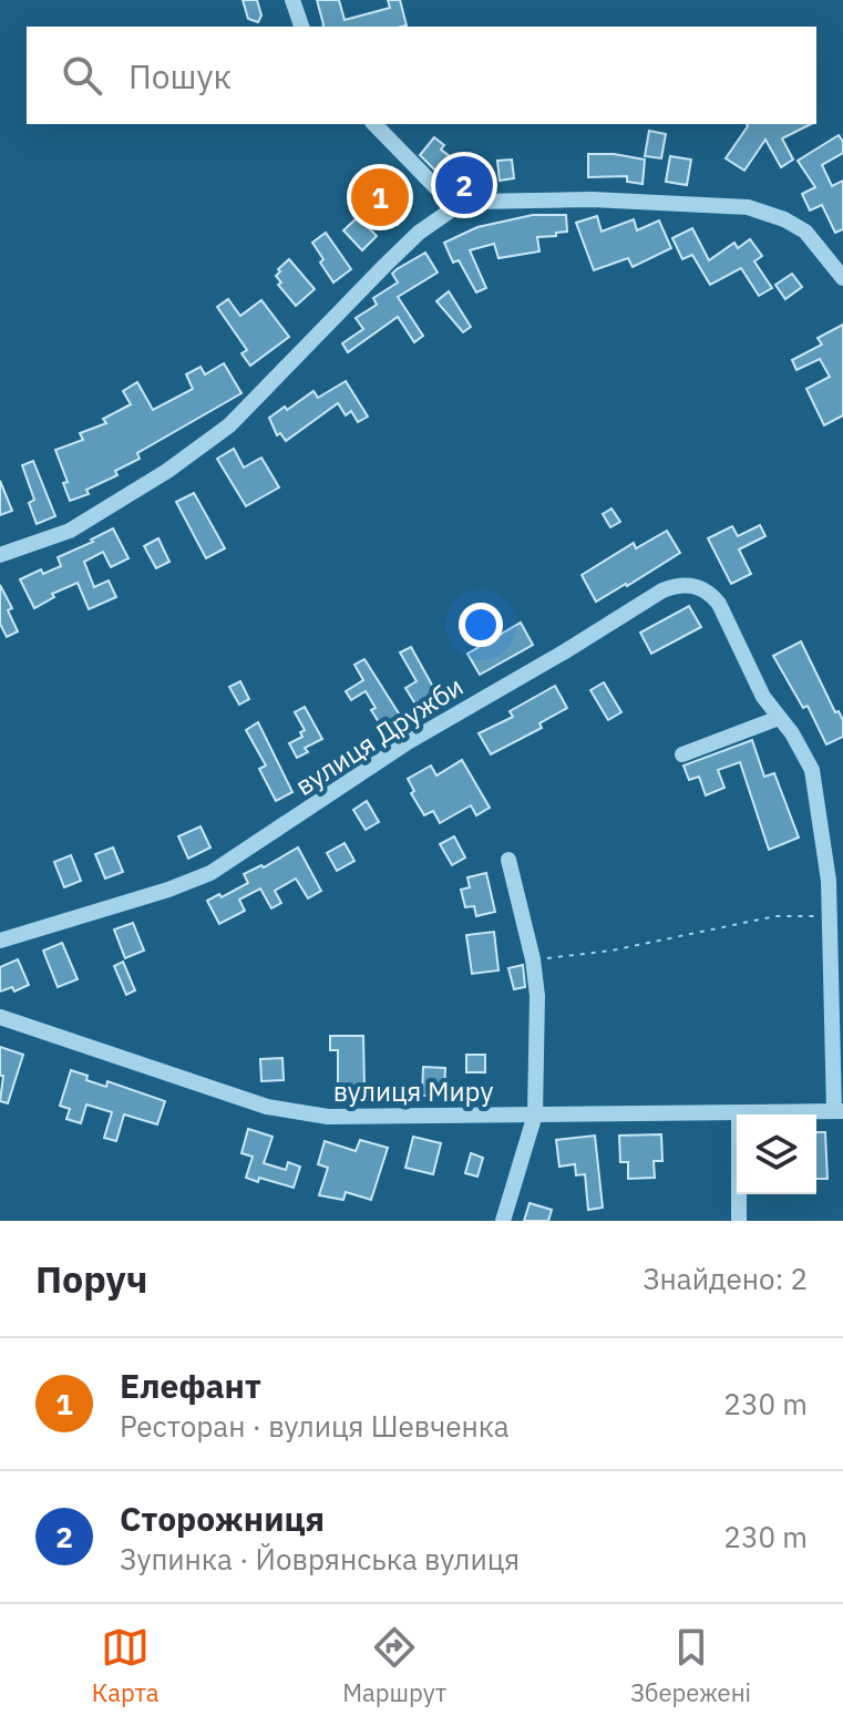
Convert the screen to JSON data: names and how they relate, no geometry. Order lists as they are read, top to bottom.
{
  "streets": {
    "street": ["вулиця Дружби", "вулиця Миру"]
  },
  "crossings": [
    ["вулиця Дружби", "вулиця Миру"]
  ],
  "page": {
    "search": "Пошук",
    "pins": ["2", "1"],
    "heading": ["Поруч", "Знайдено: 2"],
    "list": [
      {
        "mark": "1",
        "name": "Елефант",
        "note": "Ресторан · вулиця Шевченка",
        "value": "230 m"
      },
      {
        "mark": "2",
        "name": "Сторожниця",
        "note": "Зупинка · Йоврянська вулиця",
        "value": "230 m"
      }
    ],
    "nav": ["Карта", "Маршрут", "Збережені"]
  }
}
